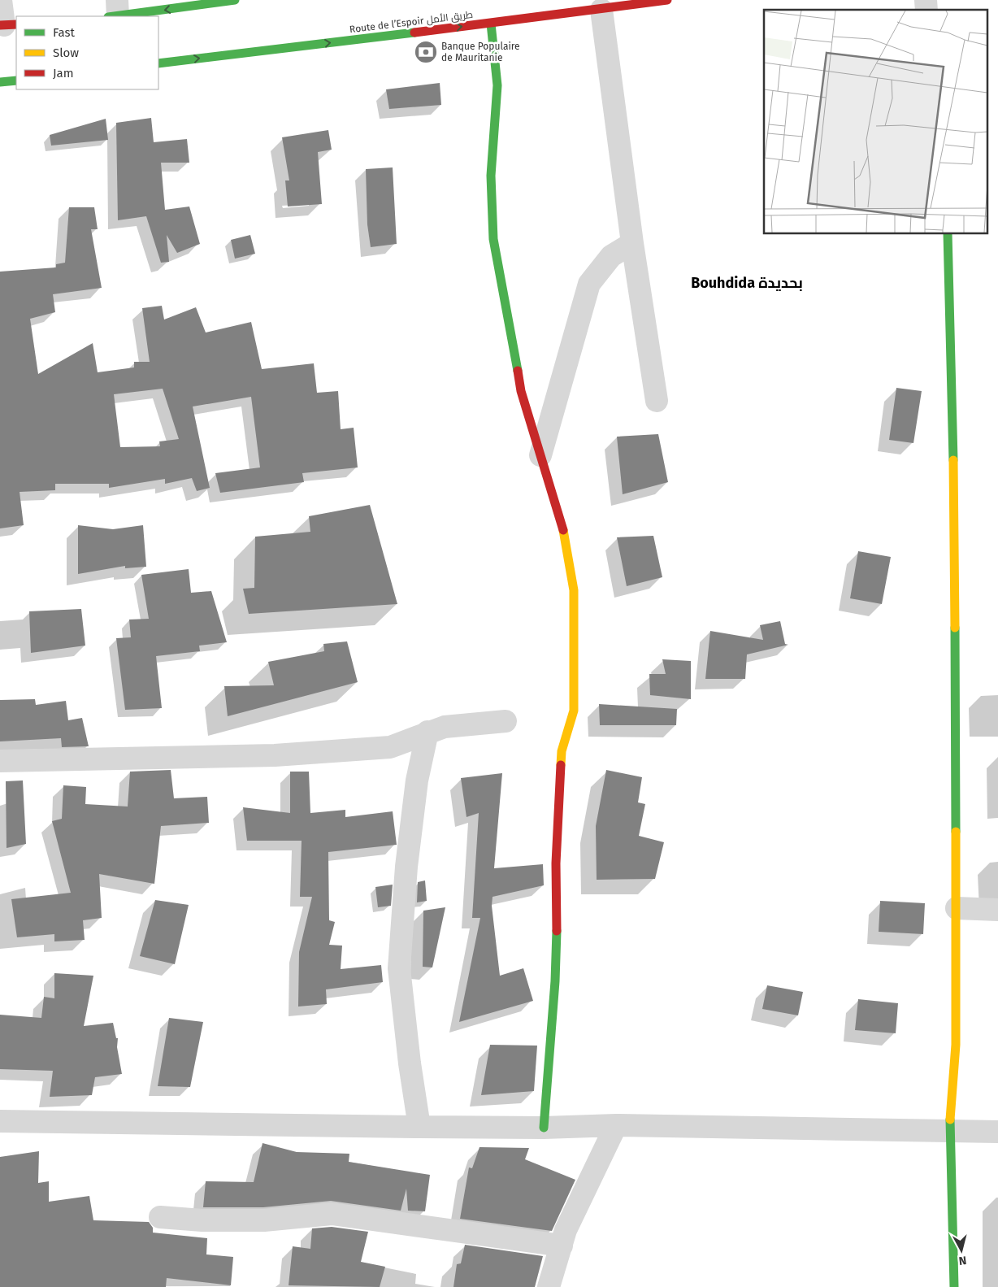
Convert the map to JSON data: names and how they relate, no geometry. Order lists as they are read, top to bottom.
{
  "streets": {
    "main road": ["Route de l’Espoir طريق الأمل"]
  },
  "one_way": ["Route de l’Espoir طريق الأمل"],
  "districts": ["Bouhdida بحديدة"],
  "places": {
    "bank": ["Banque Populaire de Mauritanie"]
  },
  "legend": ["Fast", "Slow", "Jam"],
  "north": "bottom"
}
